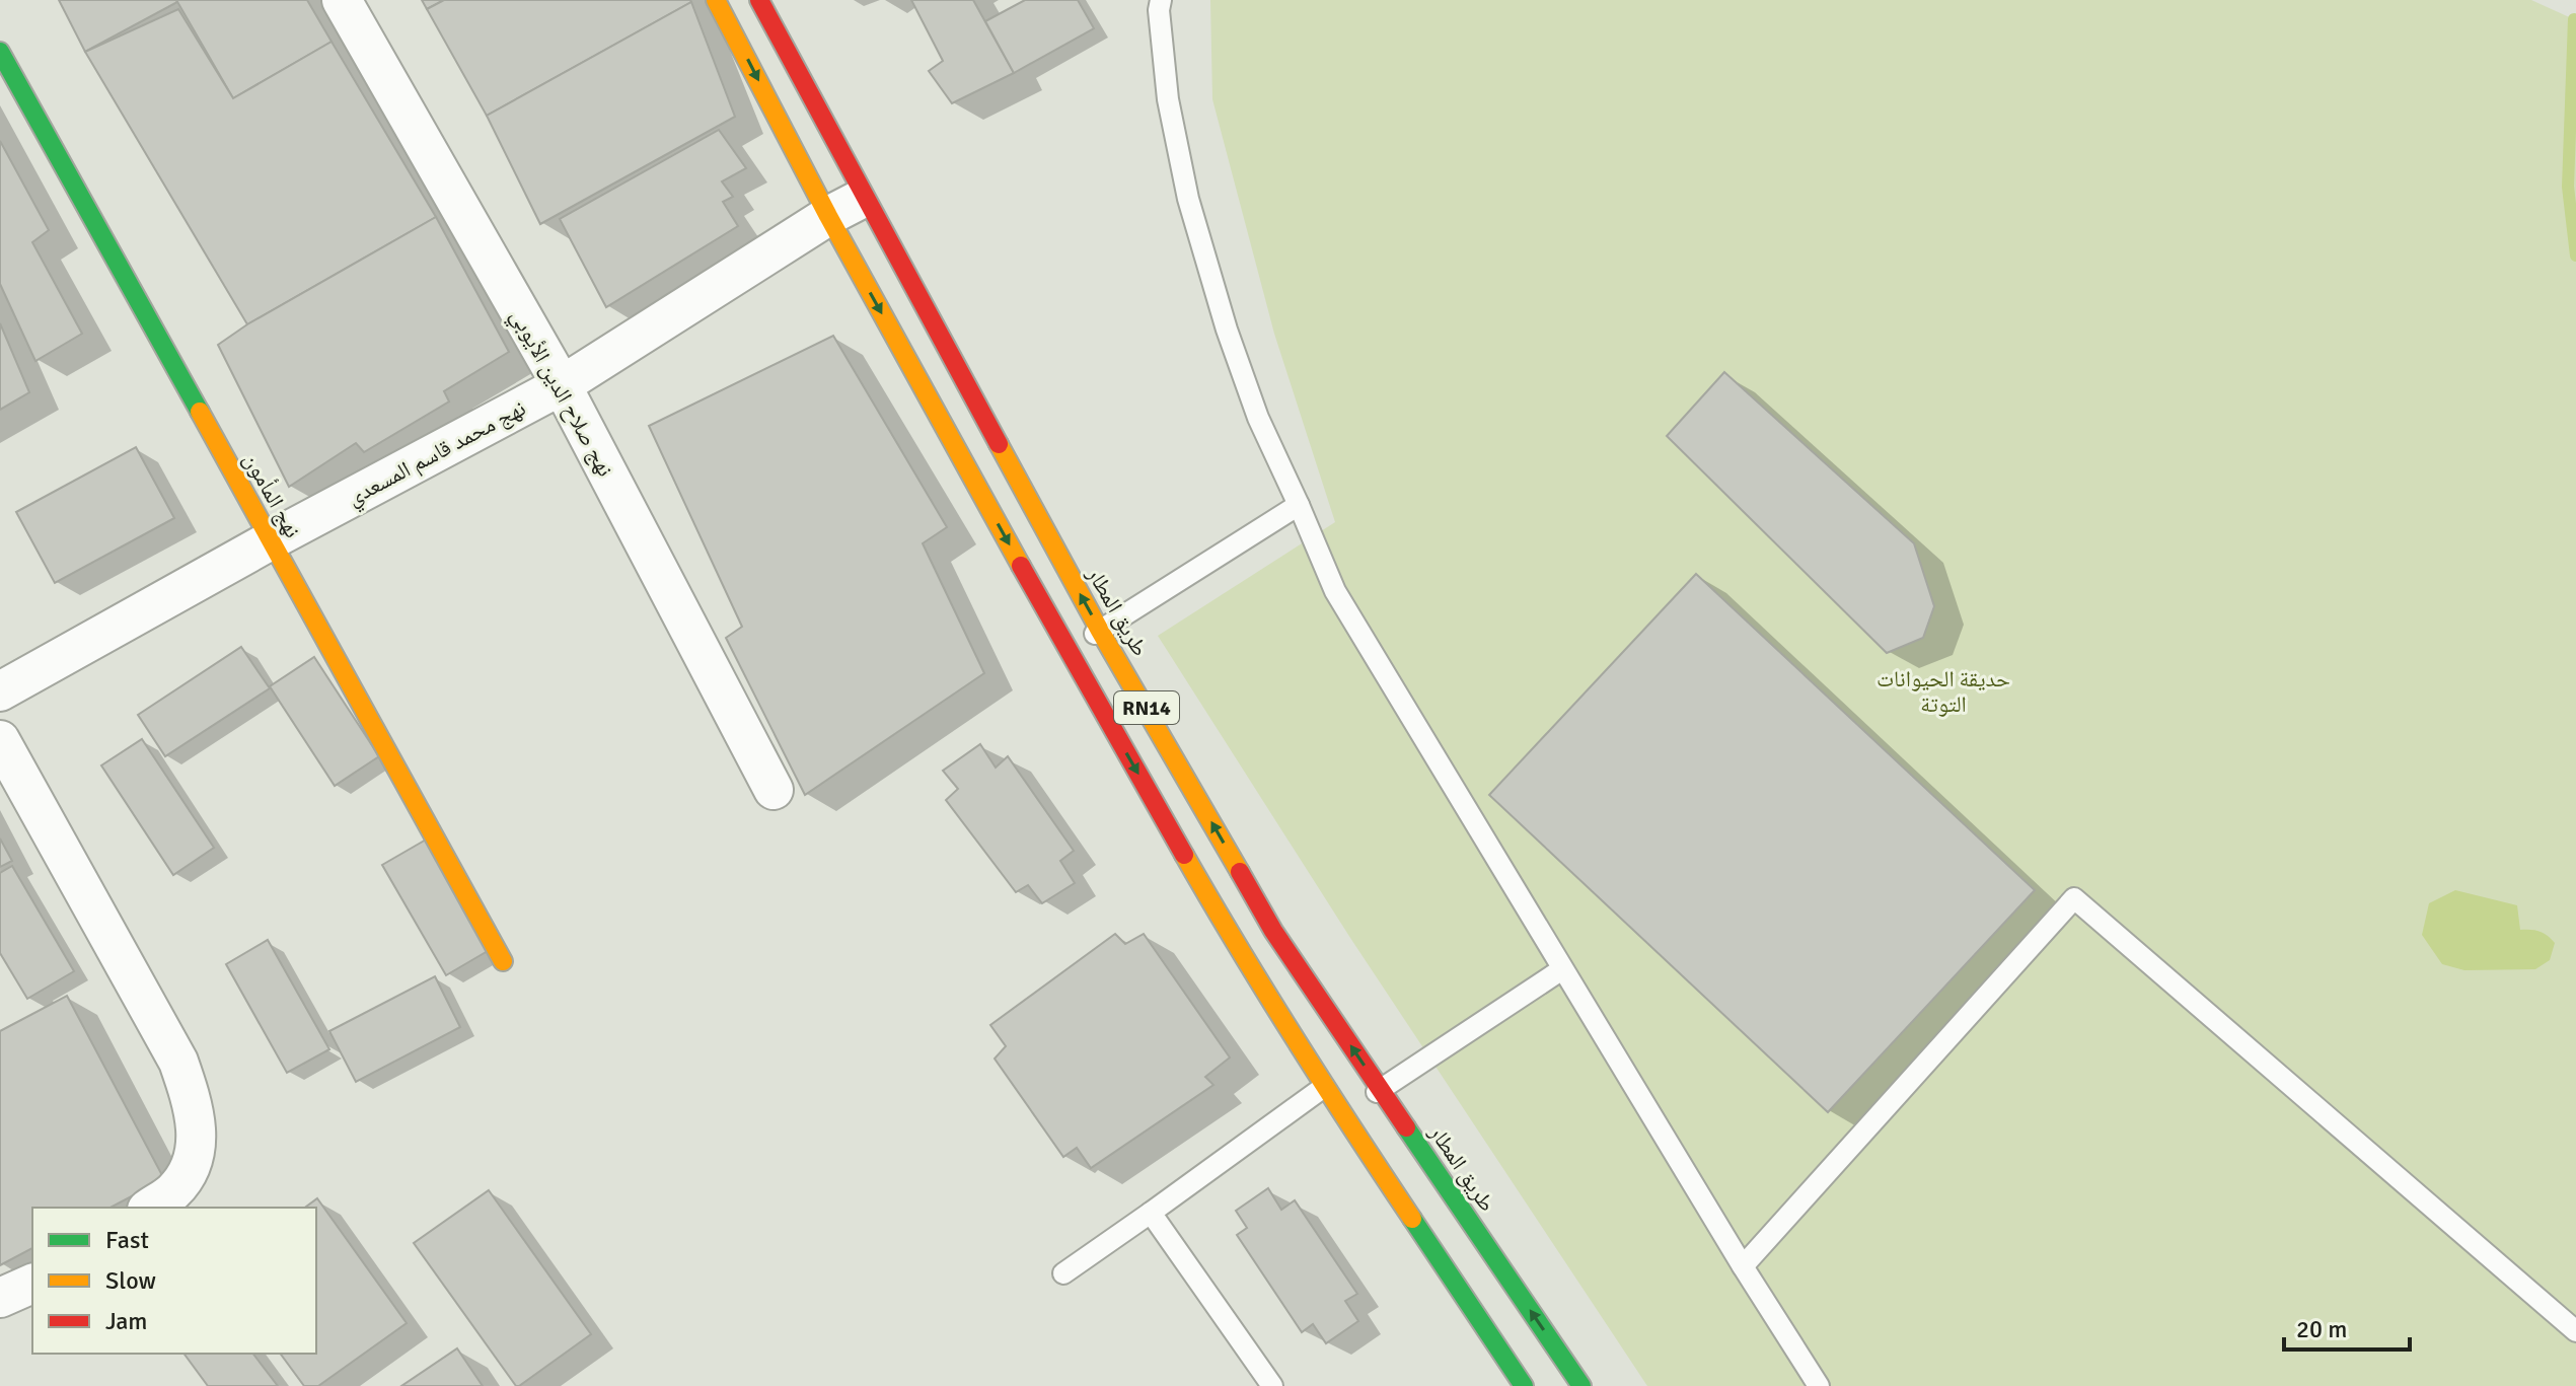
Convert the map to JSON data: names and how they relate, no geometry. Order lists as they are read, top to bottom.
{
  "streets": {
    "main road": ["نهج المأمون", "طريق المطار", "RN14"],
    "street": ["نهج صلاح الدين الأيوبي", "نهج محمد قاسم المسعدي"]
  },
  "crossings": [
    ["نهج صلاح الدين الأيوبي", "نهج محمد قاسم المسعدي"],
    ["نهج محمد قاسم المسعدي", "نهج المأمون"],
    ["نهج محمد قاسم المسعدي", "طريق المطار"],
    ["نهج محمد قاسم المسعدي", "RN14"]
  ],
  "parks": ["حديقة الحيوانات التوتة"],
  "legend": ["Fast", "Slow", "Jam"],
  "scale_bar": "20 m"
}
